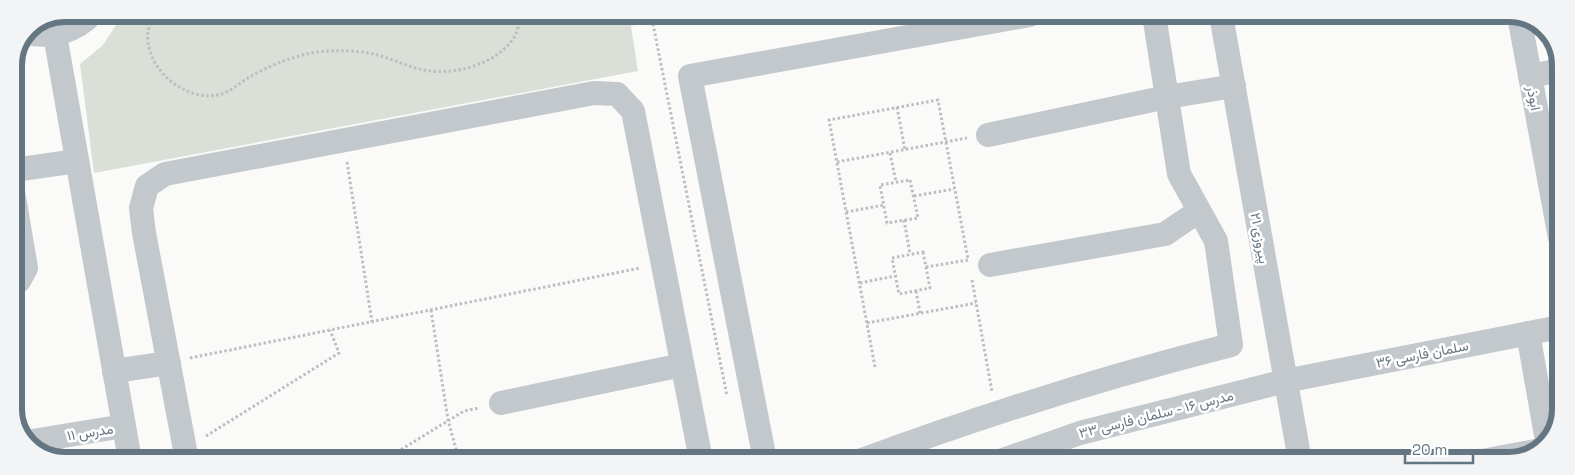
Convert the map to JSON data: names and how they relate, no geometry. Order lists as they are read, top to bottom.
{
  "streets": {
    "street": [
      "ابوذر",
      "پیروزی ۲۱",
      "سلمان فارسی ۳۶",
      "مدرس ۱۶ - سلمان فارسی ۳۳",
      "مدرس ۱۱"
    ]
  },
  "crossings": [
    ["پیروزی ۲۱", "سلمان فارسی ۳۶"],
    ["پیروزی ۲۱", "مدرس ۱۶ - سلمان فارسی ۳۳"],
    ["سلمان فارسی ۳۶", "مدرس ۱۶ - سلمان فارسی ۳۳"]
  ],
  "scale_bar": "20 m"
}
